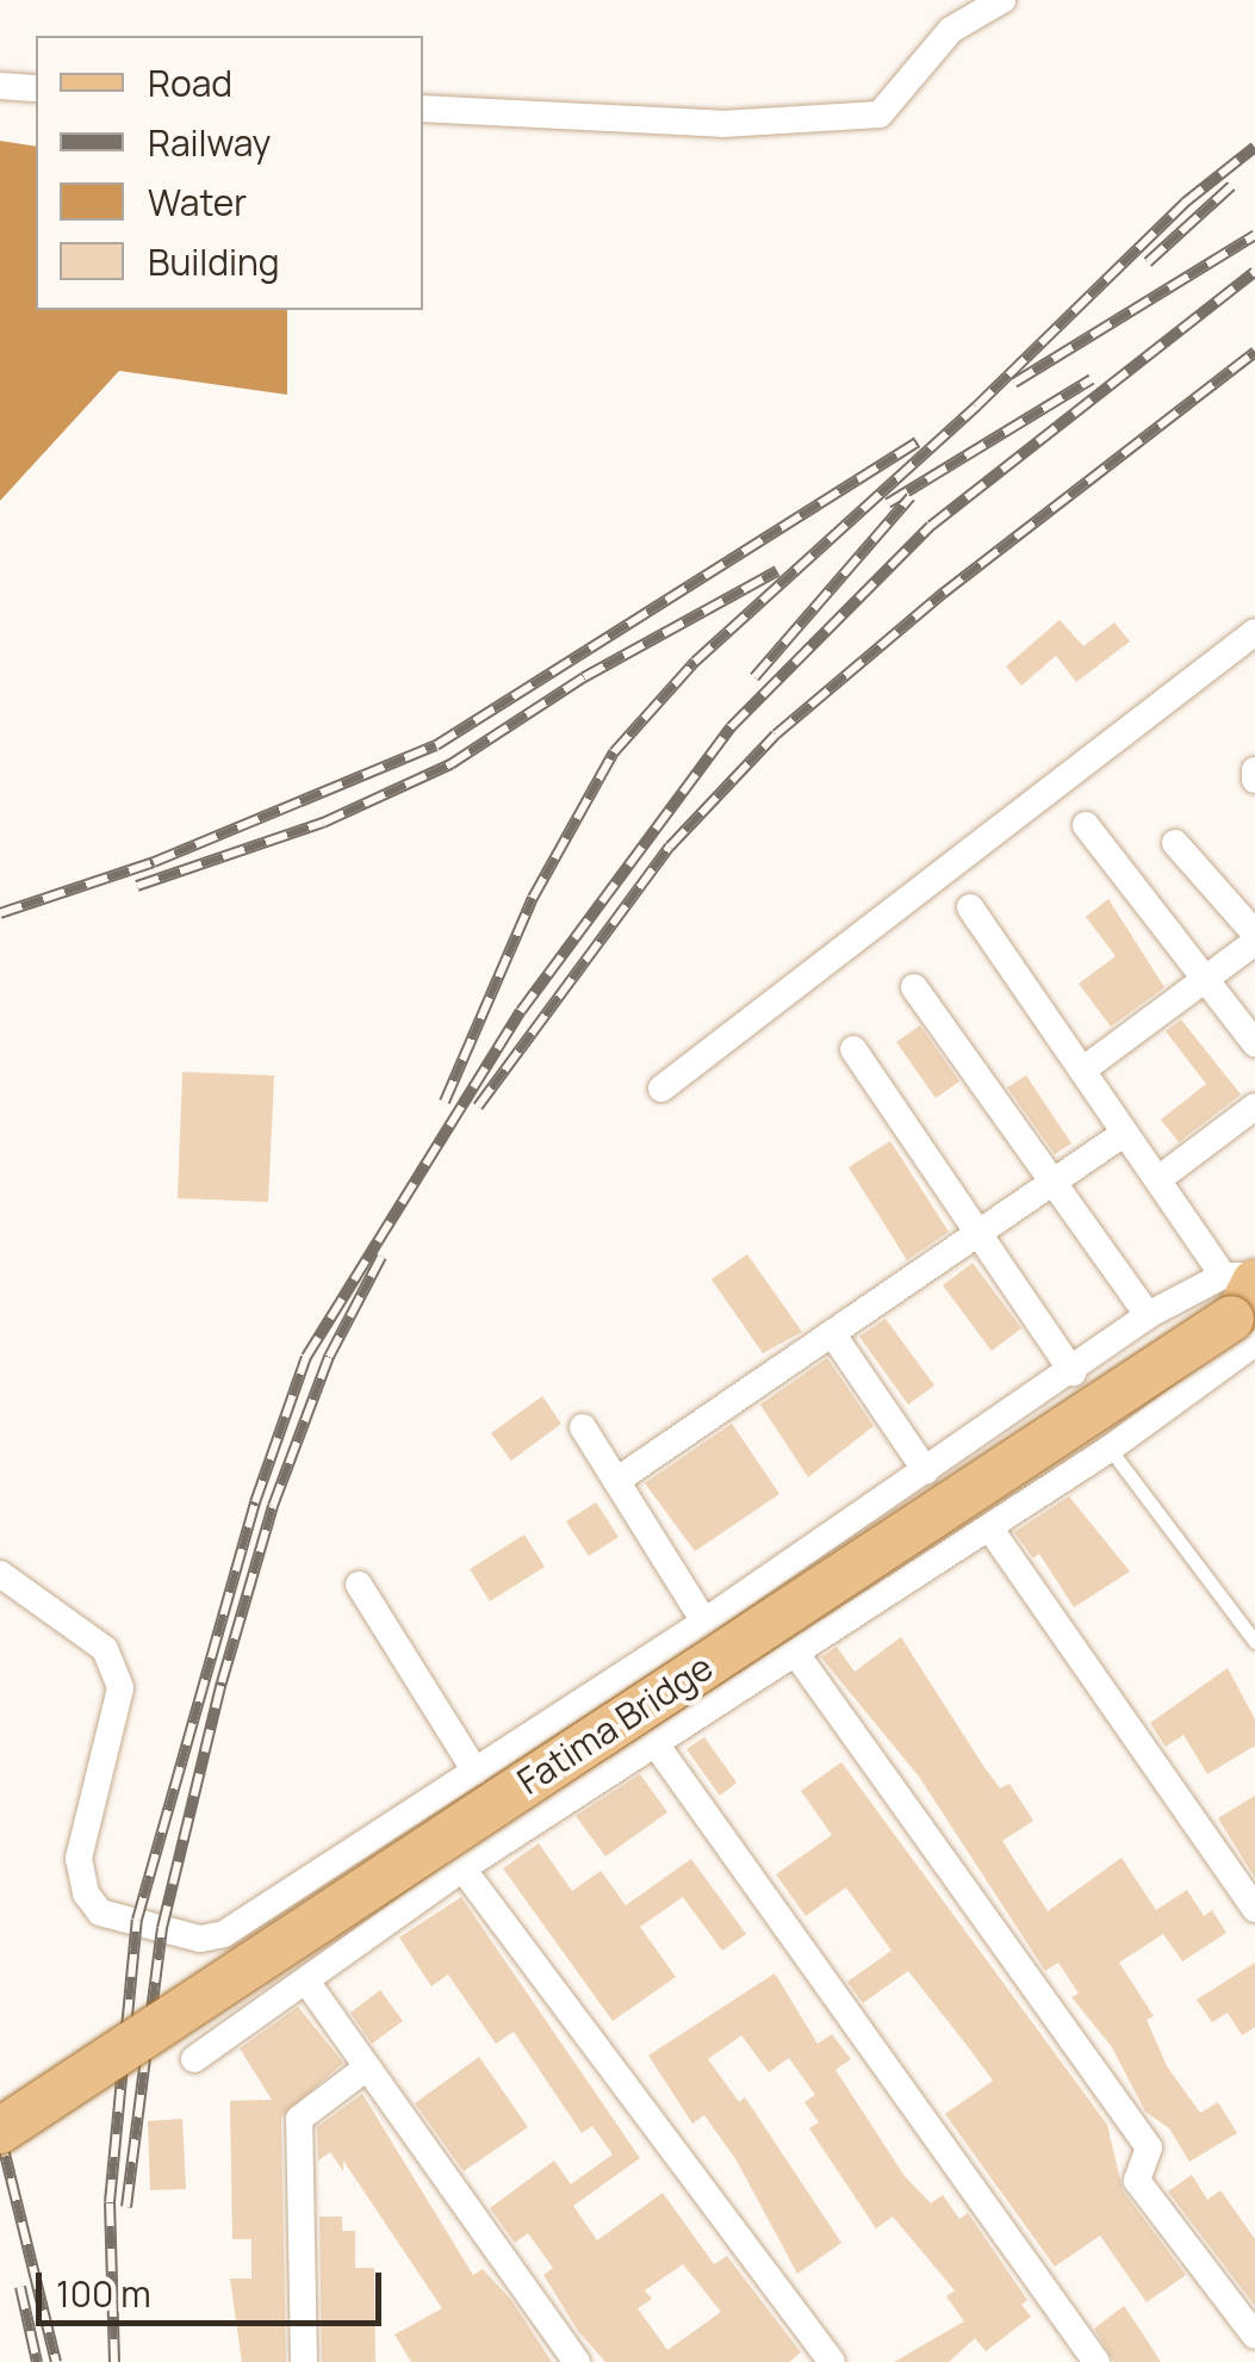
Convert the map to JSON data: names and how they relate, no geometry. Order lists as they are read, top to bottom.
{
  "streets": {
    "main road": ["Fatima Bridge"]
  },
  "legend": [
    "Road",
    "Railway",
    "Water",
    "Building"
  ],
  "scale_bar": "100 m"
}
